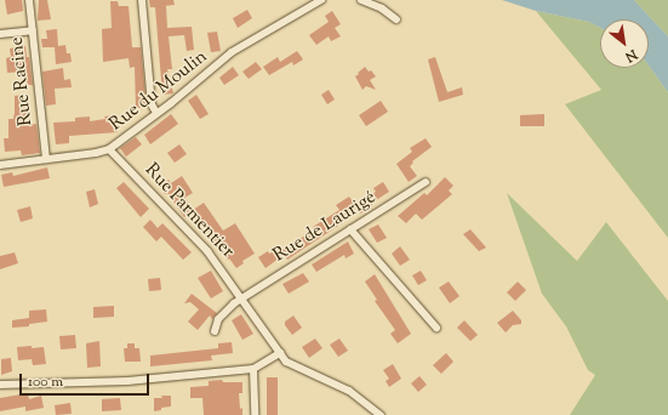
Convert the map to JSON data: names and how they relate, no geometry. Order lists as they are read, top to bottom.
{
  "streets": {
    "street": [
      "Rue Racine",
      "Rue du Moulin",
      "Rue Parmentier",
      "Rue de Laurigé"
    ]
  },
  "crossings": [
    ["Rue Racine", "Rue du Moulin"],
    ["Rue du Moulin", "Rue Parmentier"],
    ["Rue Parmentier", "Rue de Laurigé"]
  ],
  "scale_bar": "100 m",
  "north": "bottom right"
}
